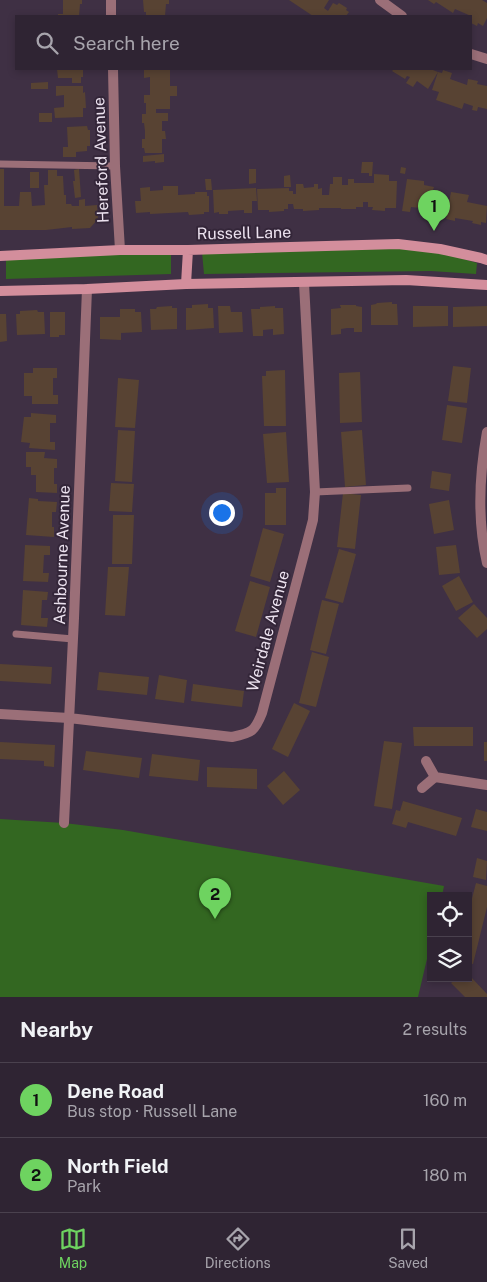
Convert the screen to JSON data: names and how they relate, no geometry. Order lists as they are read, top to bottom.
{
  "streets": {
    "main road": ["Russell Lane"],
    "street": ["Hereford Avenue", "Ashbourne Avenue", "Weirdale Avenue"]
  },
  "crossings": [
    ["Hereford Avenue", "Russell Lane"],
    ["Ashbourne Avenue", "Weirdale Avenue"]
  ],
  "page": {
    "search": "Search here",
    "pins": ["1", "2"],
    "heading": ["Nearby", "2 results"],
    "list": [
      {
        "mark": "1",
        "name": "Dene Road",
        "note": "Bus stop · Russell Lane",
        "value": "160 m"
      },
      {
        "mark": "2",
        "name": "North Field",
        "note": "Park",
        "value": "180 m"
      }
    ],
    "nav": ["Map", "Directions", "Saved"]
  }
}
